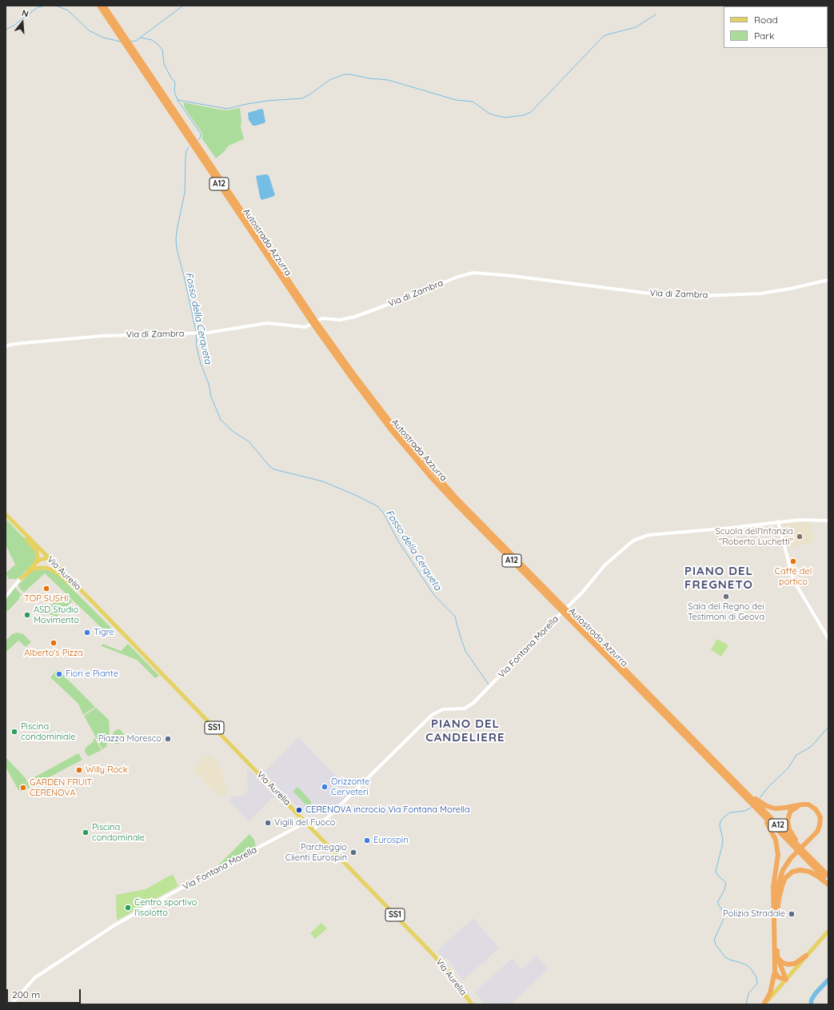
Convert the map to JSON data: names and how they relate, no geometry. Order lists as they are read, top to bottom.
{
  "streets": {
    "highway": ["A12", "Autostrada Azzurra"],
    "main road": ["Via Aurelia", "SS1"],
    "street": ["Via di Zambra", "Via Fontana Morella"]
  },
  "crossings": [
    ["Via Aurelia", "Via Fontana Morella"]
  ],
  "districts": ["PIANO DEL FREGNETO", "PIANO DEL CANDELIERE"],
  "water": ["Fosso della Cerqueta"],
  "places": [
    "Scuola dell'Infanzia \"Roberto Luchetti\"",
    "Caffé del portico",
    "TOP SUSHI",
    "Sala del Regno dei Testimoni di Geova",
    "ASD Studio Movimento",
    "Tigre",
    "Alberto's Pizza",
    "Fiori e Piante",
    "Piscina condominiale",
    "Piazza Moresco",
    "Willy Rock",
    "Orizzonte Cerveteri",
    "GARDEN FRUIT CERENOVA",
    "CERENOVA incrocio Via Fontana Morella",
    "Vigili del Fuoco",
    "Piscina condominale",
    "Eurospin",
    "Parcheggio Clienti Eurospin",
    "Centro sportivo l'isolotto",
    "Polizia Stradale"
  ],
  "legend": ["Road", "Park"],
  "scale_bar": "200 m",
  "north": "top"
}
